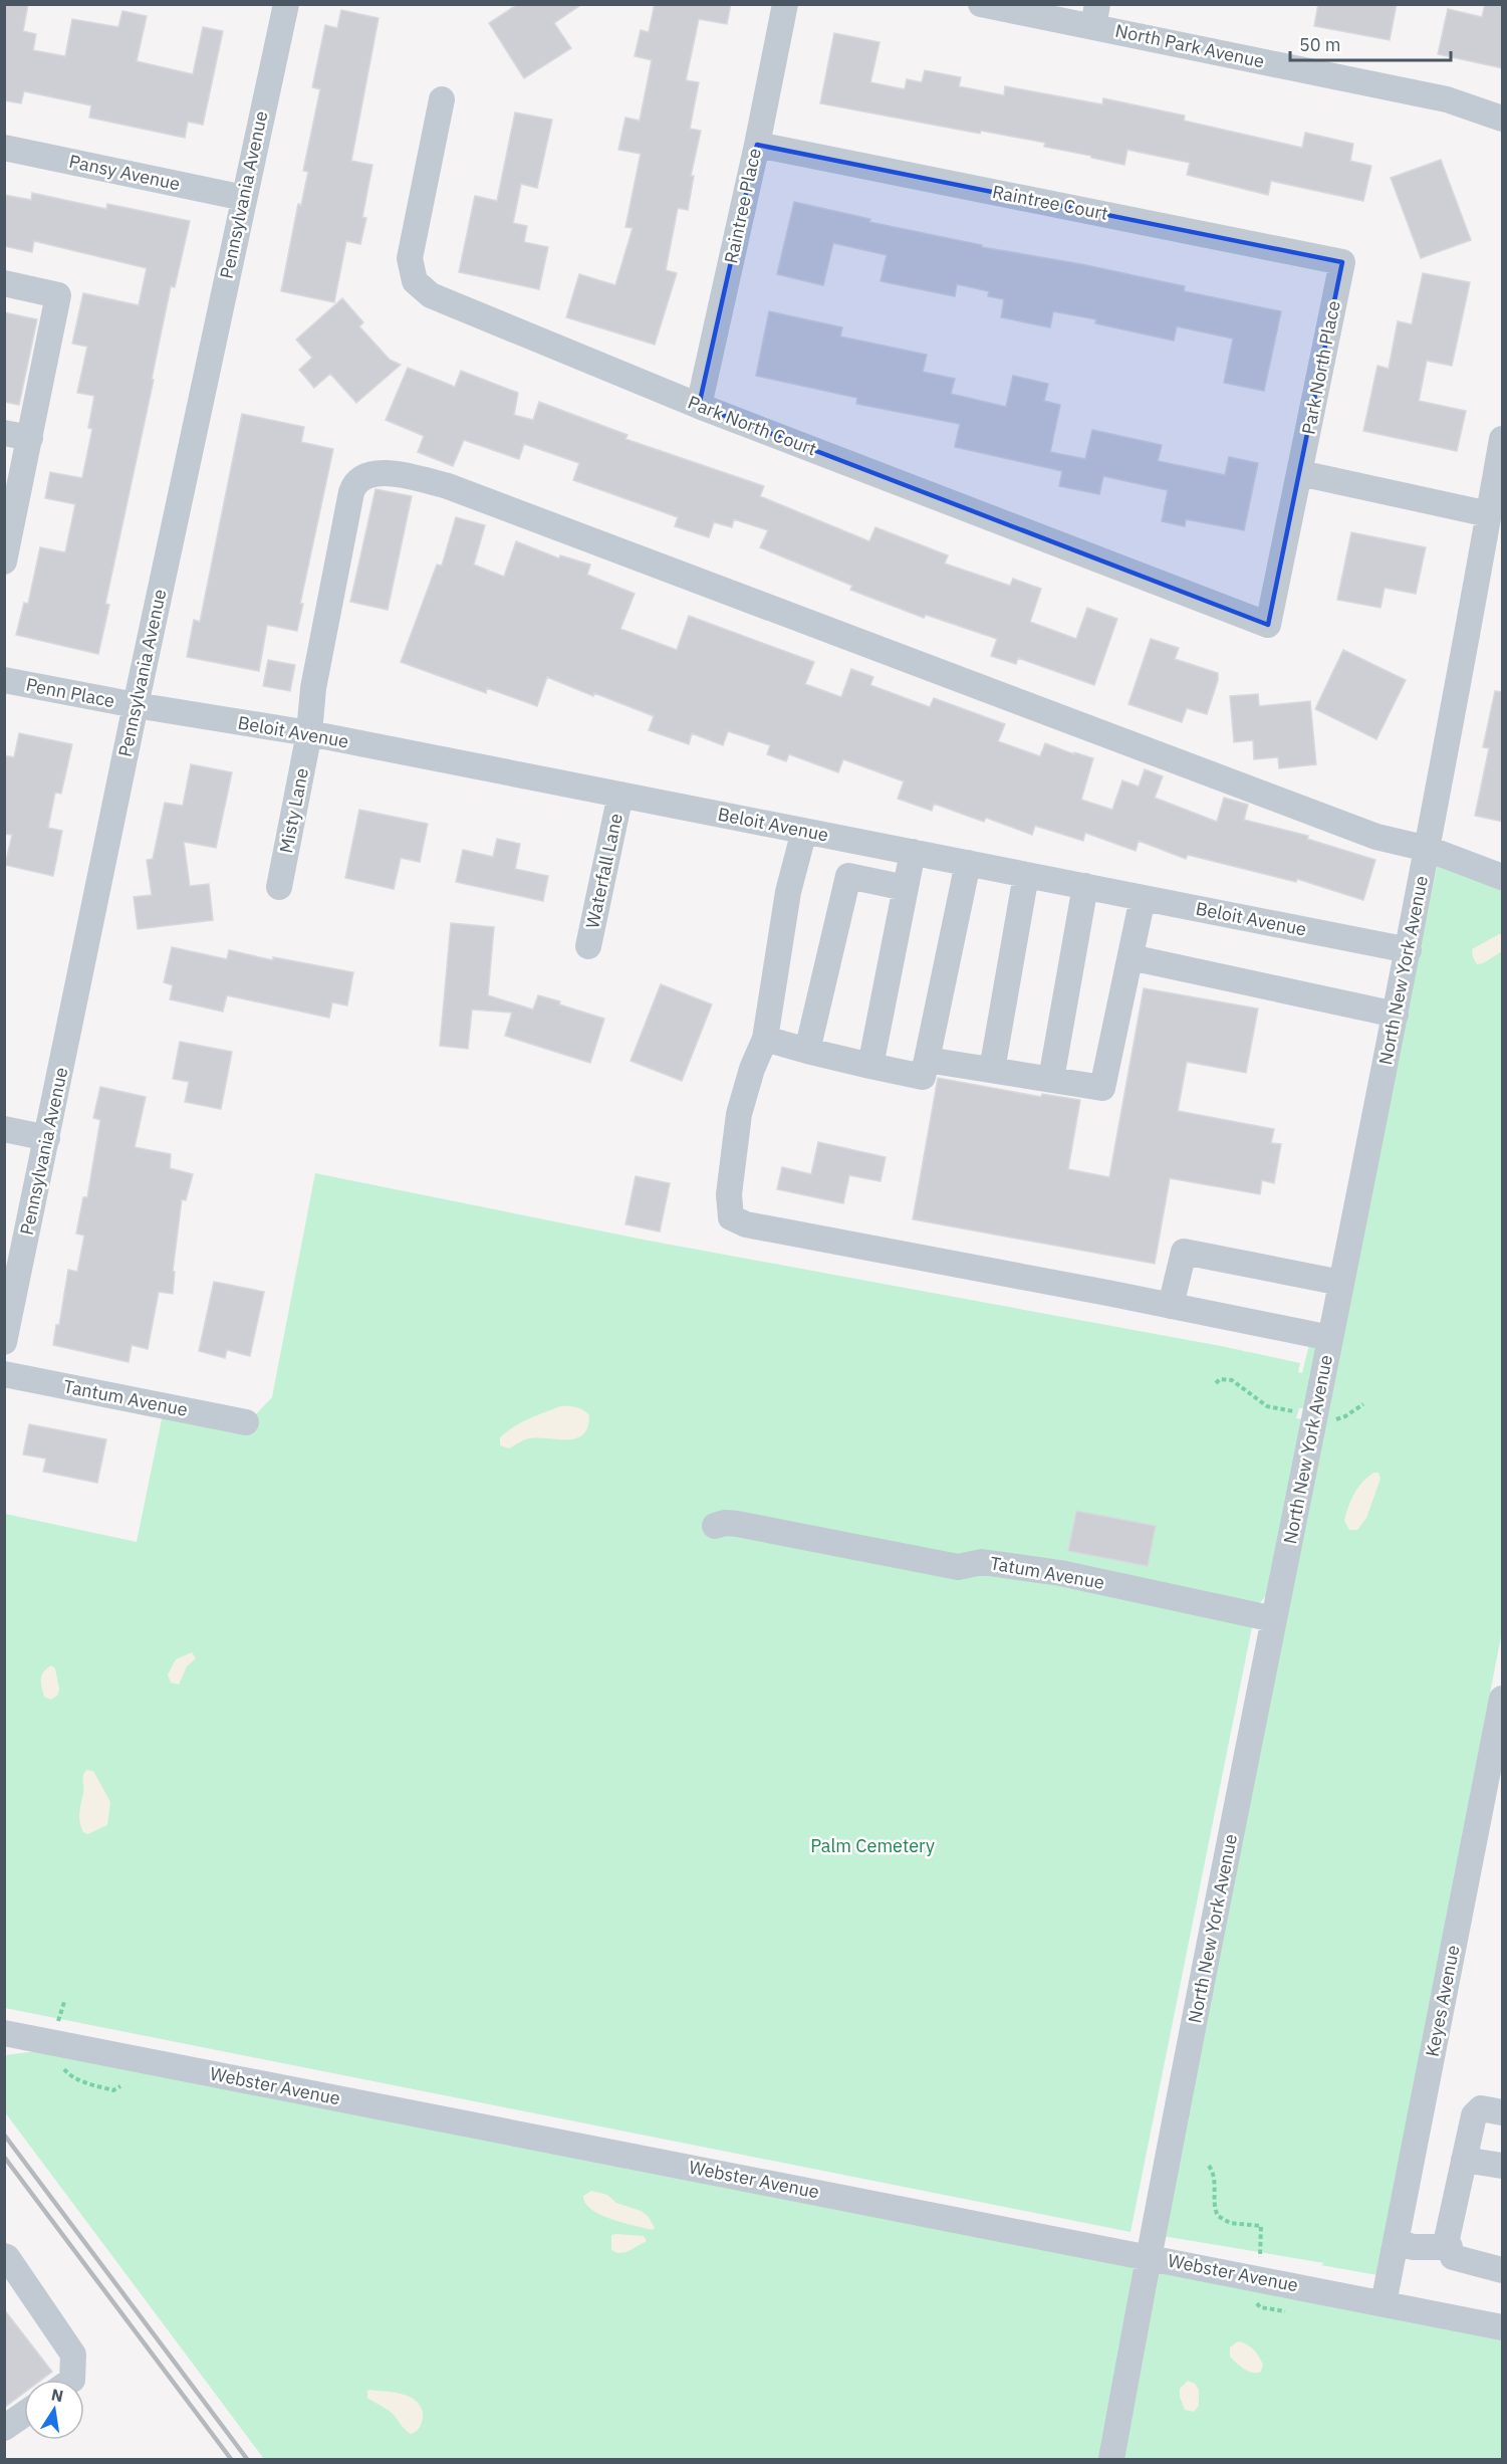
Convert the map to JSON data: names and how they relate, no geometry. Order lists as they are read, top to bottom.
{
  "streets": {
    "street": [
      "North Park Avenue",
      "Pansy Avenue",
      "Pennsylvania Avenue",
      "Raintree Court",
      "Raintree Place",
      "Park North Place",
      "Park North Court",
      "Penn Place",
      "Beloit Avenue",
      "Misty Lane",
      "Waterfall Lane",
      "North New York Avenue",
      "Tantum Avenue",
      "Tatum Avenue",
      "Keyes Avenue",
      "Webster Avenue"
    ]
  },
  "crossings": [
    ["Pansy Avenue", "Pennsylvania Avenue"],
    ["Pennsylvania Avenue", "Penn Place"],
    ["Pennsylvania Avenue", "Beloit Avenue"],
    ["Raintree Court", "Raintree Place"],
    ["Raintree Court", "Park North Place"],
    ["Raintree Place", "Park North Court"],
    ["Park North Place", "Park North Court"],
    ["Penn Place", "Beloit Avenue"],
    ["Beloit Avenue", "Misty Lane"],
    ["Beloit Avenue", "Waterfall Lane"],
    ["Beloit Avenue", "North New York Avenue"],
    ["Misty Lane", "North New York Avenue"],
    ["North New York Avenue", "Tatum Avenue"],
    ["North New York Avenue", "Webster Avenue"],
    ["Keyes Avenue", "Webster Avenue"]
  ],
  "parks": ["Palm Cemetery"],
  "scale_bar": "50 m",
  "north": "top"
}
